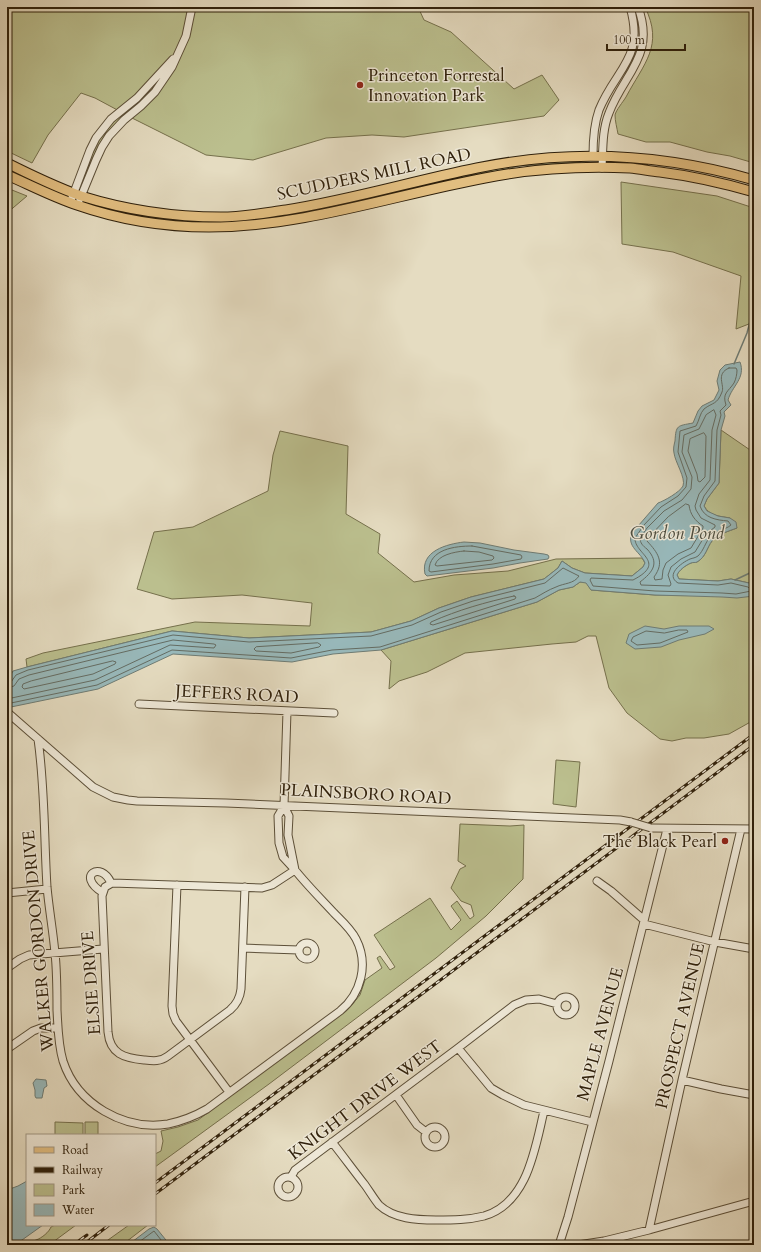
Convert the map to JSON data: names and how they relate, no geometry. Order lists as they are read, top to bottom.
{
  "streets": {
    "main road": ["SCUDDERS MILL ROAD"],
    "street": [
      "JEFFERS ROAD",
      "PLAINSBORO ROAD",
      "WALKER GORDON DRIVE",
      "ELSIE DRIVE",
      "PROSPECT AVENUE",
      "MAPLE AVENUE",
      "KNIGHT DRIVE WEST"
    ]
  },
  "crossings": [
    ["PLAINSBORO ROAD", "WALKER GORDON DRIVE"],
    ["PLAINSBORO ROAD", "PROSPECT AVENUE"],
    ["PLAINSBORO ROAD", "MAPLE AVENUE"]
  ],
  "water": ["Gordon Pond"],
  "places": ["Princeton Forrestal Innovation Park", "The Black Pearl"],
  "legend": [
    "Road",
    "Railway",
    "Park",
    "Water"
  ],
  "scale_bar": "100 m"
}
